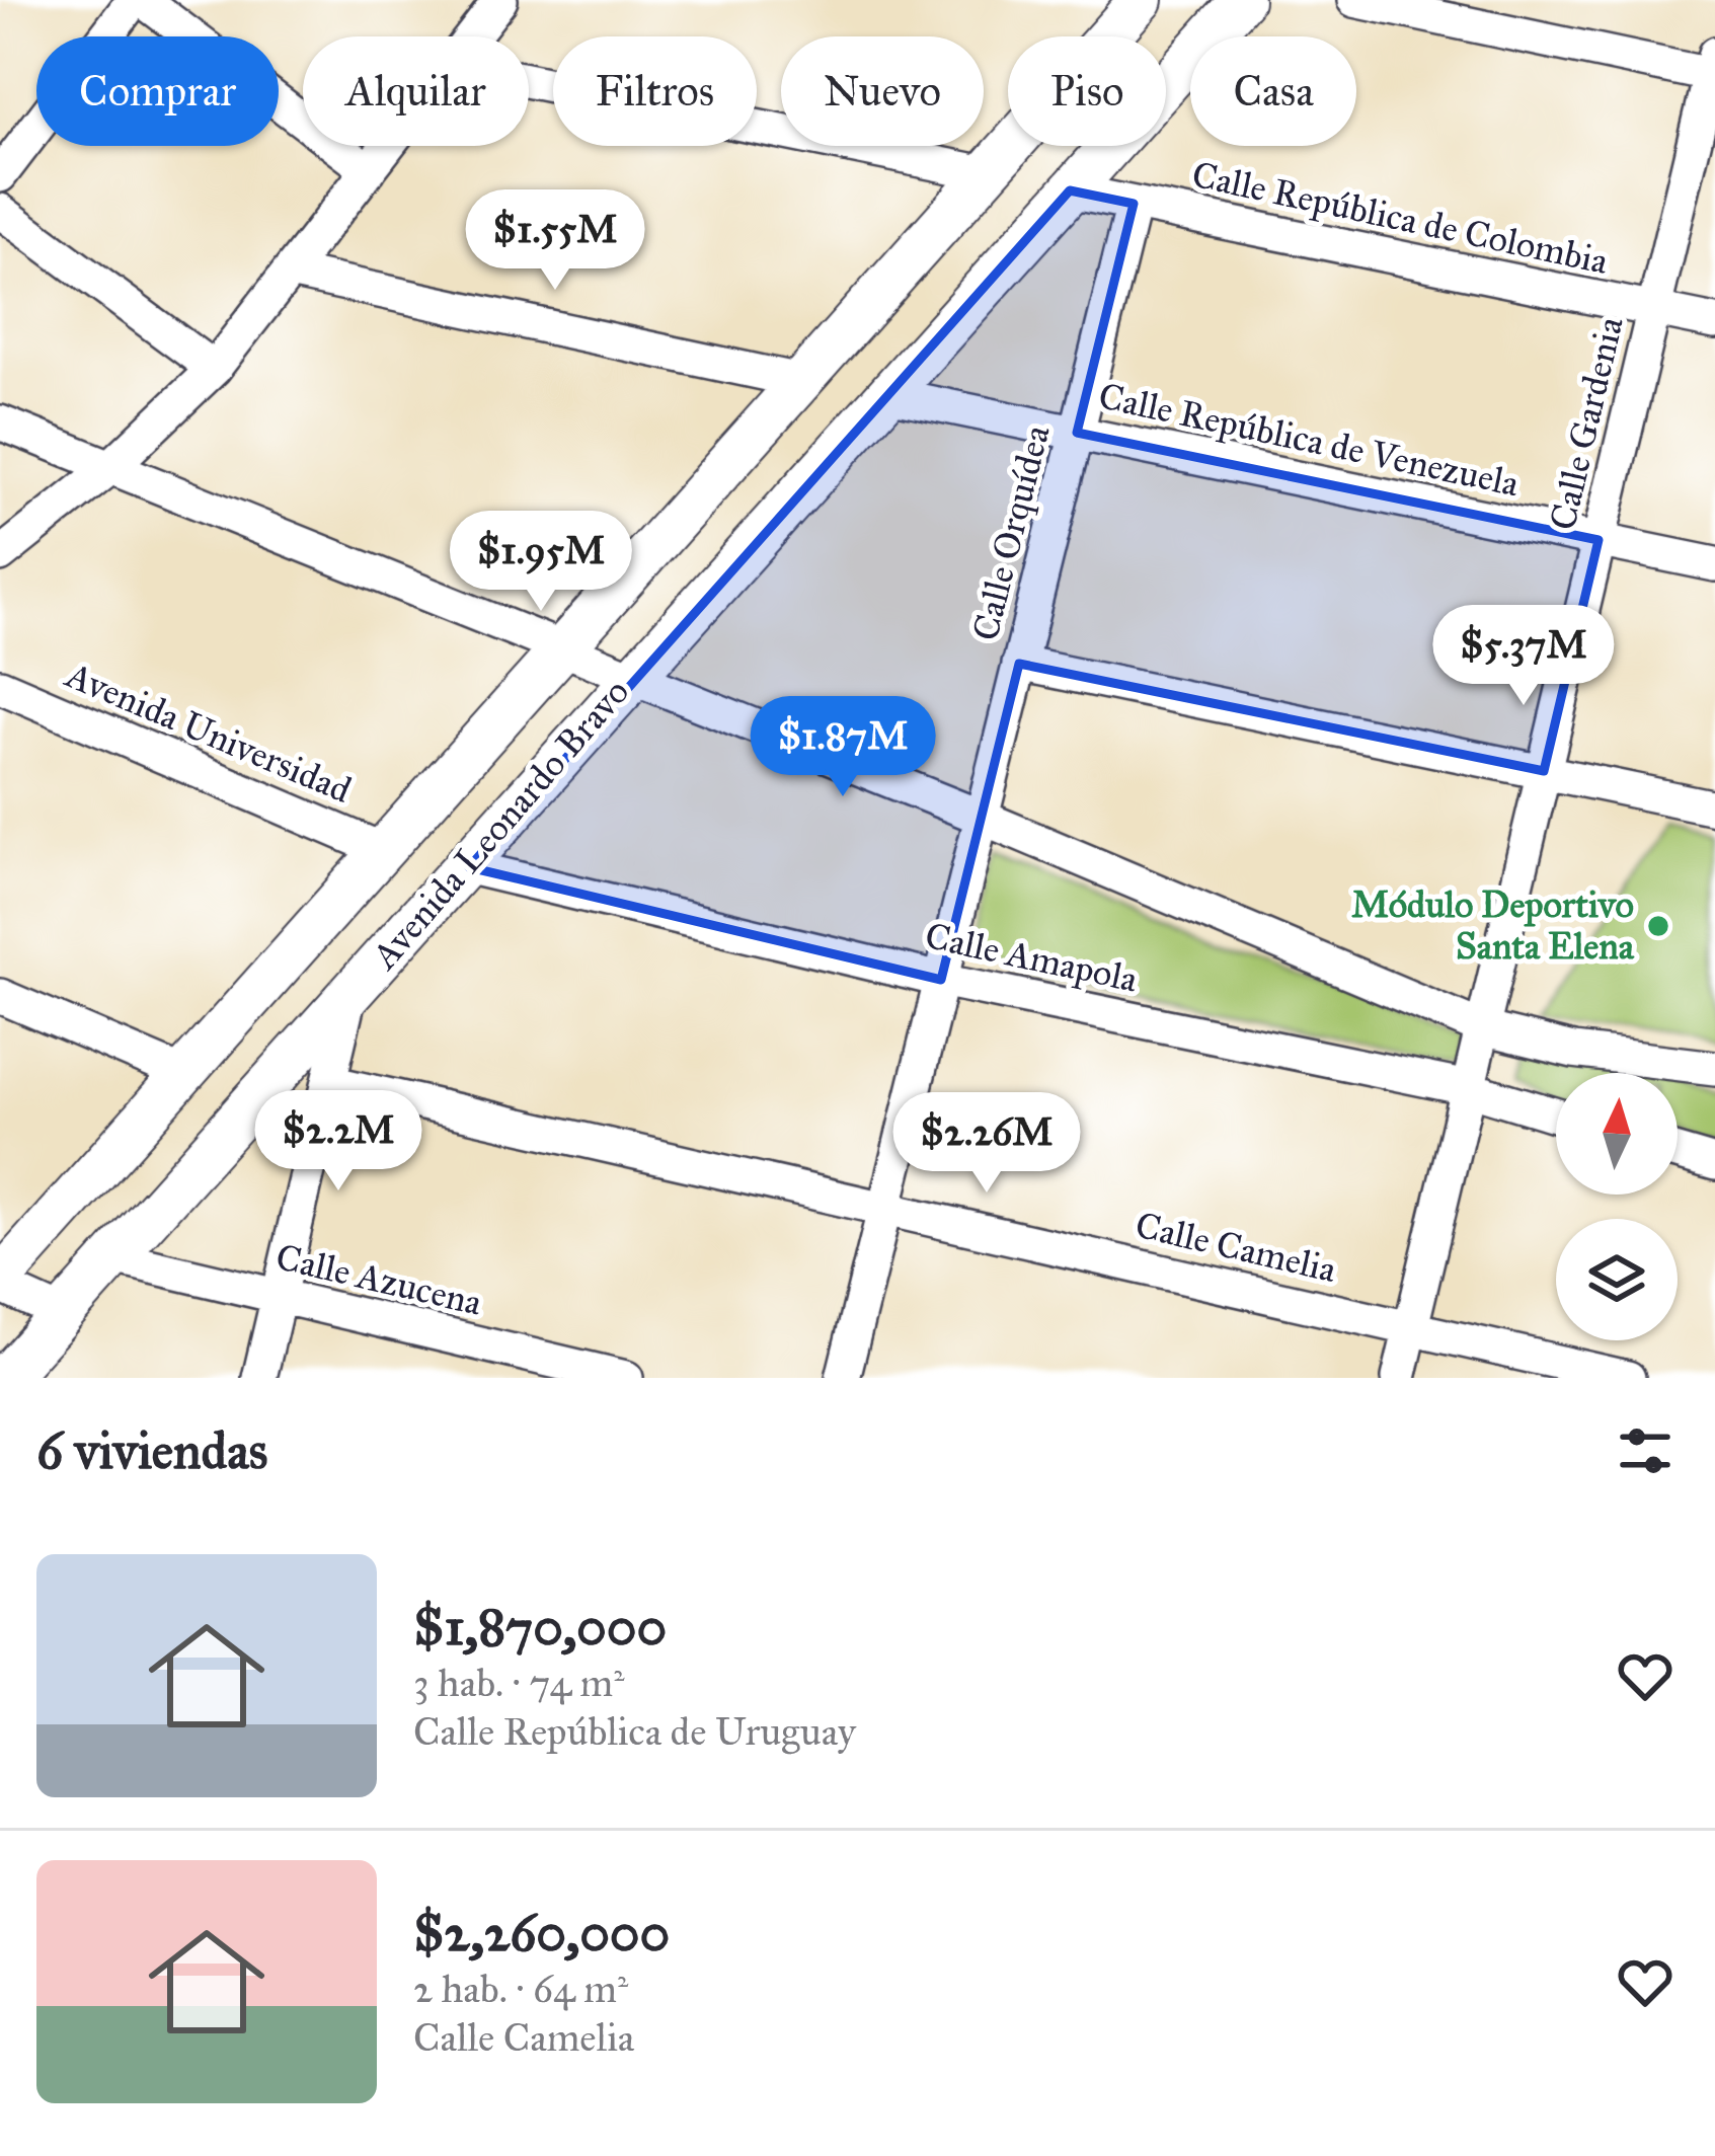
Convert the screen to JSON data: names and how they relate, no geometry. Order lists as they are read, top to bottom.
{
  "streets": {
    "street": [
      "Calle República de Colombia",
      "Calle Gardenia",
      "Calle República de Venezuela",
      "Calle Orquídea",
      "Avenida Universidad",
      "Avenida Leonardo Bravo",
      "Calle Amapola",
      "Calle Camelia",
      "Calle Azucena"
    ]
  },
  "crossings": [
    ["Calle República de Colombia", "Calle Gardenia"],
    ["Calle República de Colombia", "Calle Orquídea"],
    ["Calle República de Colombia", "Avenida Leonardo Bravo"],
    ["Calle Gardenia", "Calle República de Venezuela"],
    ["Calle Gardenia", "Calle Amapola"],
    ["Calle Gardenia", "Calle Camelia"],
    ["Calle República de Venezuela", "Calle Orquídea"],
    ["Calle República de Venezuela", "Avenida Leonardo Bravo"],
    ["Calle Orquídea", "Calle Amapola"],
    ["Calle Orquídea", "Calle Camelia"],
    ["Avenida Universidad", "Avenida Leonardo Bravo"],
    ["Avenida Leonardo Bravo", "Calle Amapola"],
    ["Avenida Leonardo Bravo", "Calle Azucena"]
  ],
  "places": ["Módulo Deportivo Santa Elena"],
  "north": "top",
  "page": {
    "chip": [
      "Comprar",
      "Alquilar",
      "Filtros",
      "Nuevo",
      "Piso",
      "Casa"
    ],
    "price": [
      "$1.55M",
      "$1.95M",
      "$5.37M",
      "$1.87M",
      "$2.2M",
      "$2.26M"
    ],
    "heading": "6 viviendas",
    "list": [
      {
        "name": "$1,870,000",
        "note": "3 hab. · 74 m² · Calle República de Uruguay"
      },
      {
        "name": "$2,260,000",
        "note": "2 hab. · 64 m² · Calle Camelia"
      }
    ]
  }
}
